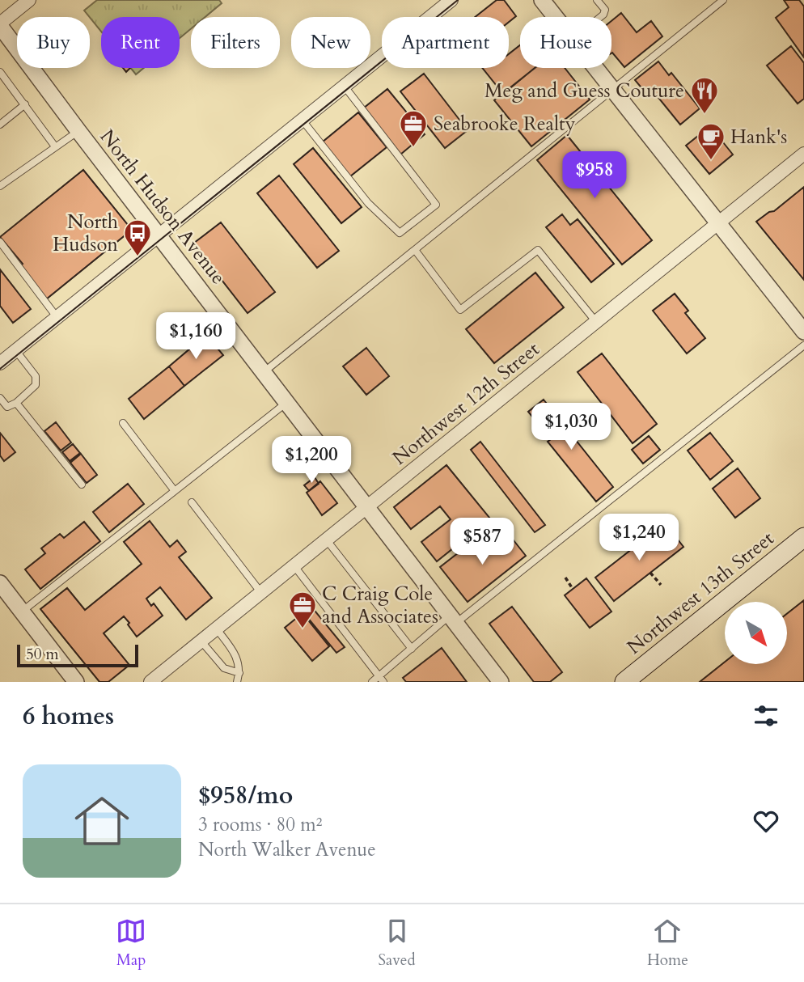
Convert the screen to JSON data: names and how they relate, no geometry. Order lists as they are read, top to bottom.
{
  "streets": {
    "main road": ["Northwest 13th Street"],
    "street": ["North Hudson Avenue", "Northwest 12th Street"]
  },
  "crossings": [
    ["North Hudson Avenue", "Northwest 12th Street"]
  ],
  "places": {
    "restaurant": ["Meg and Guess Couture"],
    "office": ["Seabrooke Realty", "C Craig Cole and Associates"],
    "cafe": ["Hank's"],
    "bus stop": ["North Hudson"]
  },
  "scale_bar": "50 m",
  "north": "bottom right",
  "page": {
    "chip": [
      "Buy",
      "Rent",
      "Filters",
      "New",
      "Apartment",
      "House"
    ],
    "price": [
      "$958",
      "$1,160",
      "$1,030",
      "$1,200",
      "$1,240",
      "$587"
    ],
    "scale": "50 m",
    "heading": "6 homes",
    "list": [
      {
        "name": "$958/mo",
        "note": "3 rooms · 80 m² · North Walker Avenue"
      }
    ],
    "tabs": ["Map", "Saved", "Home"]
  }
}
